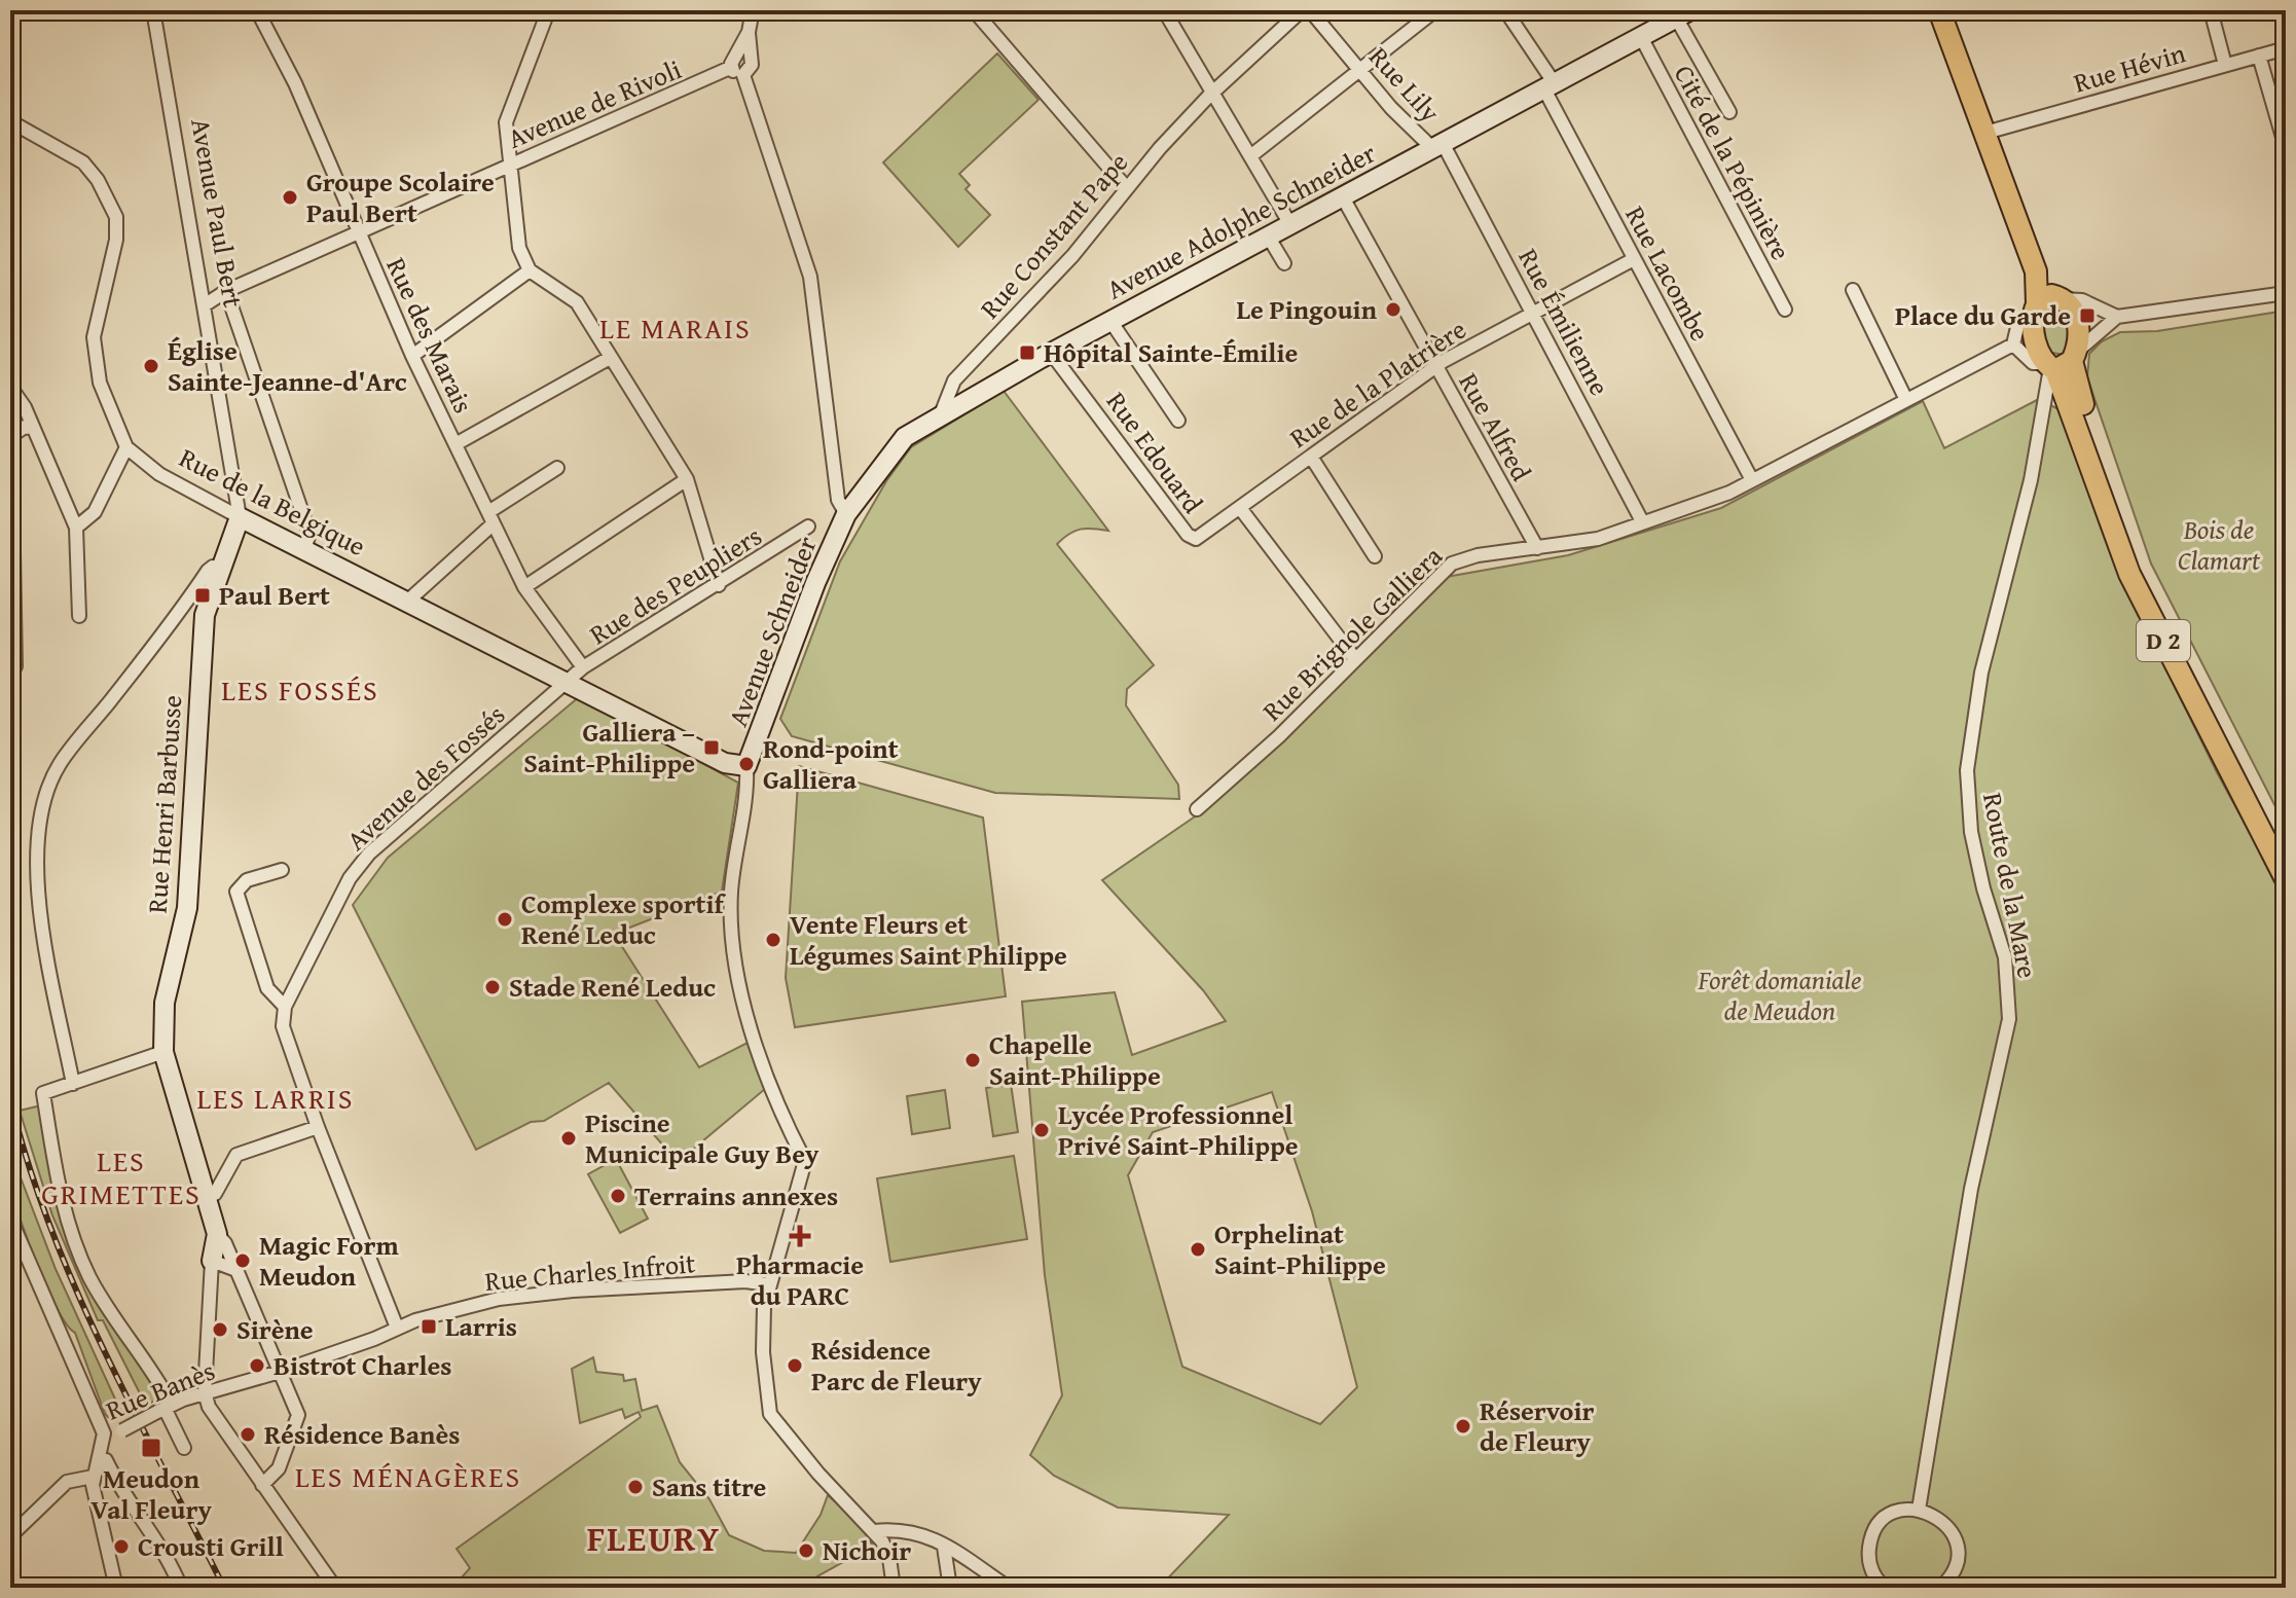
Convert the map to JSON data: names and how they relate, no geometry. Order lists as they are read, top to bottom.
{
  "streets": {
    "main road": ["D 2"],
    "street": [
      "Rue Hévin",
      "Rue Lily",
      "Avenue de Rivoli",
      "Cité de la Pépinière",
      "Avenue Paul Bert",
      "Avenue Adolphe Schneider",
      "Rue Constant Pape",
      "Rue Lacombe",
      "Rue Émilienne",
      "Rue des Marais",
      "Rue de la Platrière",
      "Rue Alfred",
      "Rue Edouard",
      "Rue de la Belgique",
      "Rue des Peupliers",
      "Avenue Schneider",
      "Rue Brignole Galliera",
      "Avenue des Fossés",
      "Rue Henri Barbusse",
      "Route de la Mare",
      "Rue Charles Infroit",
      "Rue Banès"
    ]
  },
  "crossings": [
    ["Rue Lily", "Avenue Adolphe Schneider"],
    ["Rue Lily", "Rue Émilienne"],
    ["Avenue de Rivoli", "Avenue Paul Bert"],
    ["Avenue de Rivoli", "Rue des Marais"],
    ["Cité de la Pépinière", "Avenue Adolphe Schneider"],
    ["Avenue Paul Bert", "Rue de la Belgique"],
    ["Avenue Paul Bert", "Rue Henri Barbusse"],
    ["Avenue Adolphe Schneider", "Rue Constant Pape"],
    ["Avenue Adolphe Schneider", "Rue Lacombe"],
    ["Avenue Adolphe Schneider", "Rue Émilienne"],
    ["Avenue Adolphe Schneider", "Rue Alfred"],
    ["Avenue Adolphe Schneider", "Rue Edouard"],
    ["Avenue Adolphe Schneider", "Avenue Schneider"],
    ["Rue Lacombe", "Rue de la Platrière"],
    ["Rue Lacombe", "Rue Brignole Galliera"],
    ["Rue Émilienne", "Rue de la Platrière"],
    ["Rue Émilienne", "Rue Brignole Galliera"],
    ["Rue des Marais", "Rue des Peupliers"],
    ["Rue de la Platrière", "Rue Alfred"],
    ["Rue de la Platrière", "Rue Edouard"],
    ["Rue Alfred", "Rue Brignole Galliera"],
    ["Rue Edouard", "Rue Brignole Galliera"],
    ["Rue de la Belgique", "Rue des Peupliers"],
    ["Rue de la Belgique", "Avenue Schneider"],
    ["Rue de la Belgique", "Avenue des Fossés"],
    ["Rue des Peupliers", "Avenue des Fossés"],
    ["D 2", "Route de la Mare"],
    ["Rue Henri Barbusse", "Rue Charles Infroit"],
    ["Rue Henri Barbusse", "Rue Banès"],
    ["Rue Charles Infroit", "Rue Banès"]
  ],
  "districts": [
    "LE MARAIS",
    "LES FOSSÉS",
    "LES LARRIS",
    "LES GRIMETTES",
    "LES MÉNAGÈRES",
    "FLEURY"
  ],
  "parks": ["Bois de Clamart", "Forêt domaniale de Meudon"],
  "places": {
    "other": [
      "Groupe Scolaire Paul Bert",
      "Le Pingouin",
      "Église Sainte-Jeanne-d'Arc",
      "Rond-point Galliera",
      "Complexe sportif René Leduc",
      "Vente Fleurs et Légumes Saint Philippe",
      "Stade René Leduc",
      "Chapelle Saint-Philippe",
      "Lycée Professionnel Privé Saint-Philippe",
      "Piscine Municipale Guy Bey",
      "Terrains annexes",
      "Orphelinat Saint-Philippe",
      "Magic Form Meudon",
      "Sirène",
      "Bistrot Charles",
      "Résidence Parc de Fleury",
      "Réservoir de Fleury",
      "Résidence Banès",
      "Sans titre",
      "Crousti Grill",
      "Nichoir"
    ],
    "transit": [
      "Place du Garde",
      "Hôpital Sainte-Émilie",
      "Paul Bert",
      "Galliera – Saint-Philippe",
      "Larris",
      "Meudon Val Fleury"
    ],
    "health": ["Pharmacie du PARC"]
  }
}
